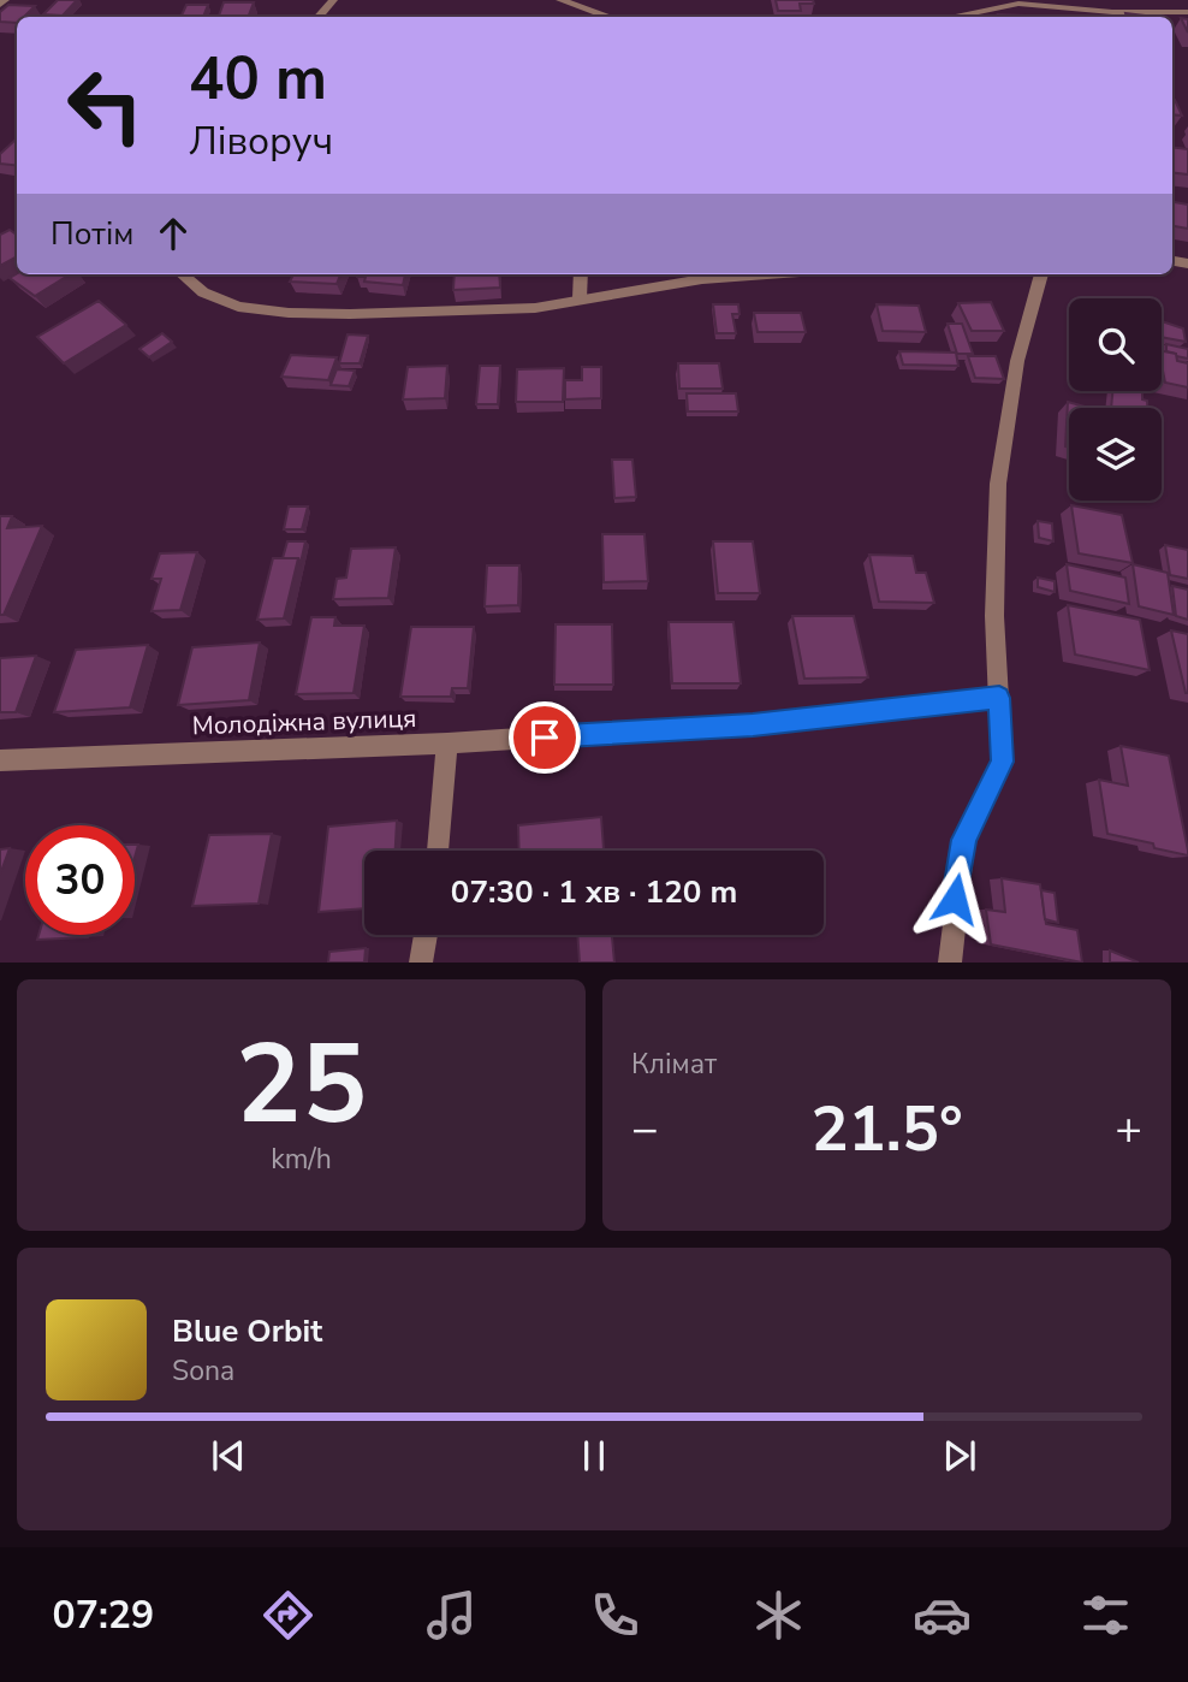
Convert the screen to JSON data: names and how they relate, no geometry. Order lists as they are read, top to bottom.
{
  "streets": {
    "street": ["Молодіжна вулиця"]
  },
  "page": {
    "turn": ["40 m", "Ліворуч"],
    "then": "Потім",
    "limit": "30",
    "trip": "07:30 · 1 хв · 120 m",
    "tile": [
      ["25", "km/h"],
      "Клімат"
    ],
    "heat": ["−", "21.5°", "+"],
    "song": ["Blue Orbit", "Sona"],
    "tabs": "07:29"
  }
}
